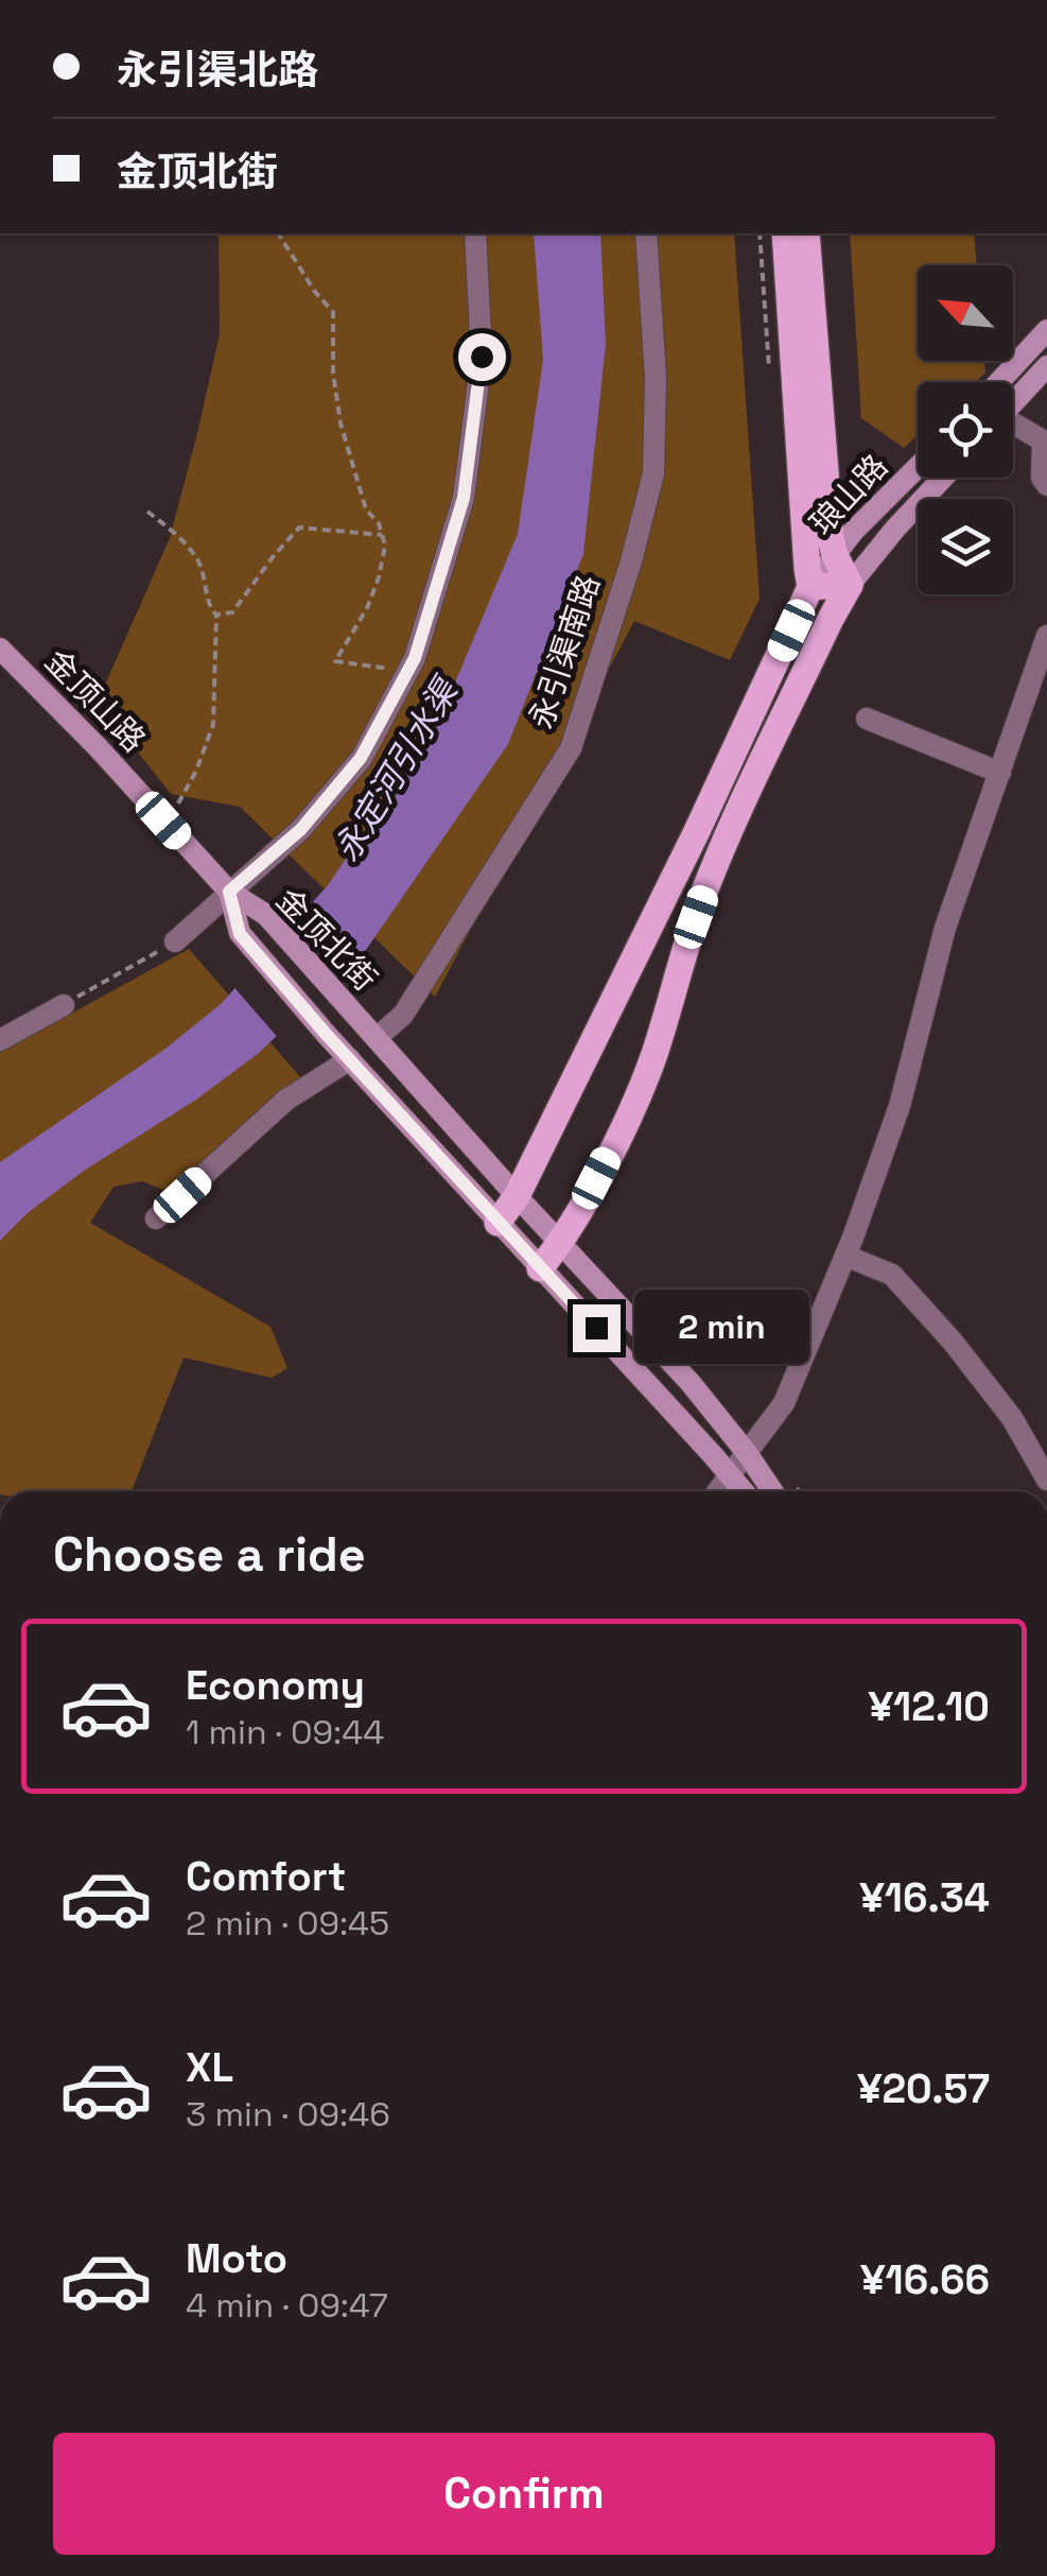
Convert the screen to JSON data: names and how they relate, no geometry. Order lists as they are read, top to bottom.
{
  "streets": {
    "main road": ["琅山路", "金顶山路", "金顶北街"],
    "street": ["永引渠南路"]
  },
  "crossings": [
    ["永引渠南路", "金顶北街"],
    ["金顶山路", "金顶北街"]
  ],
  "water": ["永定河引水渠"],
  "north": "top left",
  "page": {
    "banner": ["永引渠北路", "金顶北街"],
    "bubble": "2 min",
    "heading": "Choose a ride",
    "list": [
      {
        "name": "Economy",
        "note": "1 min · 09:44",
        "value": "¥12.10"
      },
      {
        "name": "Comfort",
        "note": "2 min · 09:45",
        "value": "¥16.34"
      },
      {
        "name": "XL",
        "note": "3 min · 09:46",
        "value": "¥20.57"
      },
      {
        "name": "Moto",
        "note": "4 min · 09:47",
        "value": "¥16.66"
      }
    ],
    "buttons": "Confirm"
  }
}
